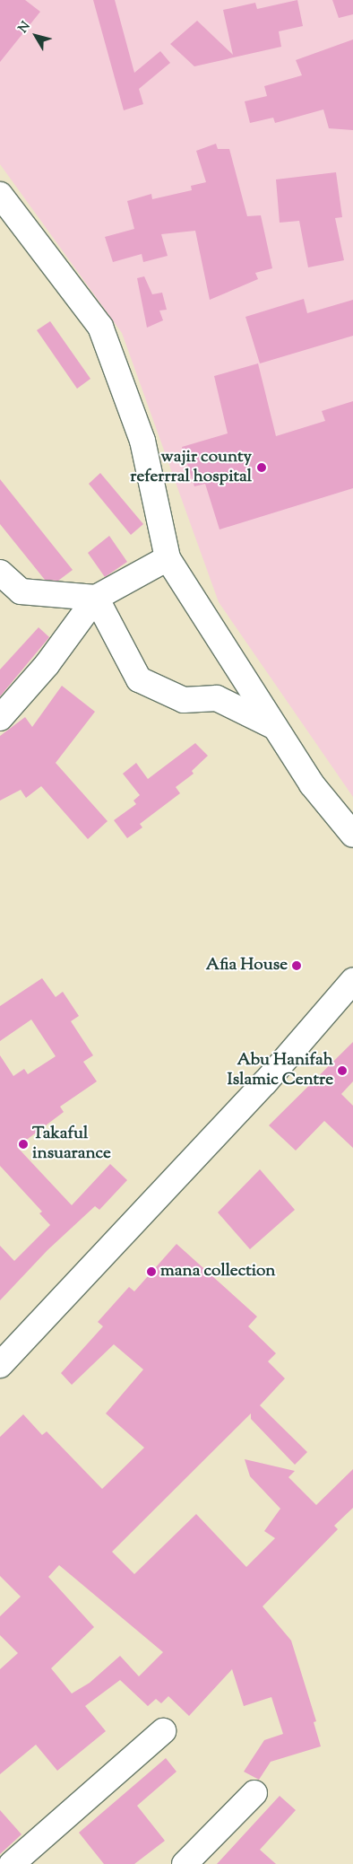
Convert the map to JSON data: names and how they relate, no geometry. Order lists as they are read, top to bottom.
{
  "places": [
    "wajir county referrral hospital",
    "Afia House",
    "Abu Hanifah Islamic Centre",
    "Takaful insuarance",
    "mana collection"
  ],
  "north": "top left"
}
